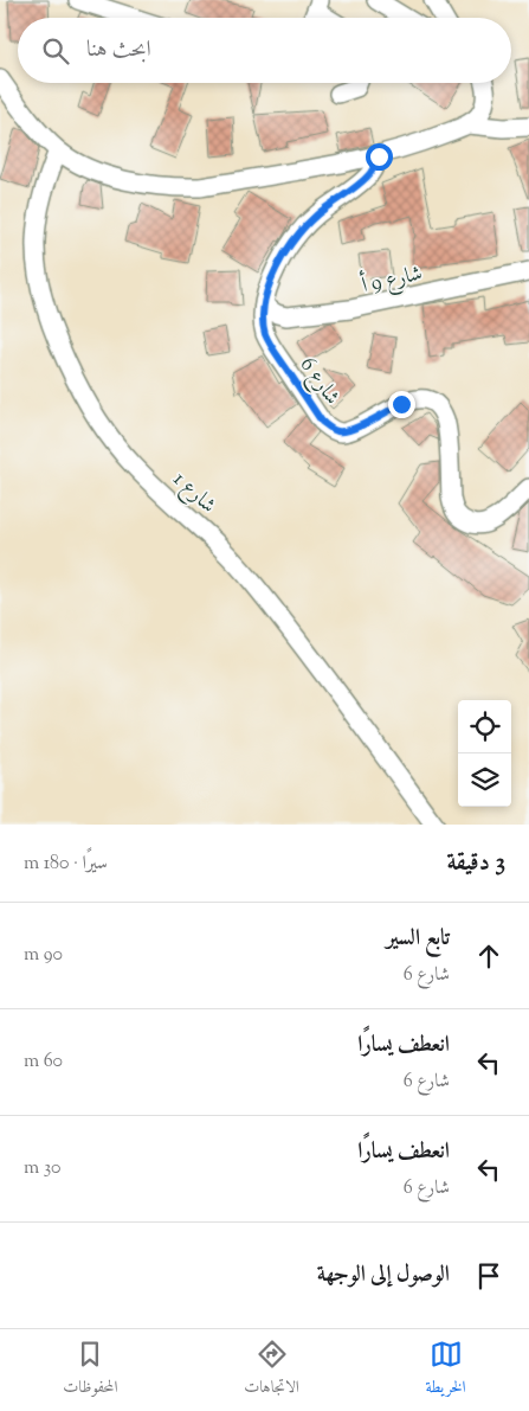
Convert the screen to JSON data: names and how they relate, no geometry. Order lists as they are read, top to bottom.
{
  "streets": {
    "street": ["شارع 9 أ", "شارع 6", "شارع 1"]
  },
  "crossings": [
    ["شارع 9 أ", "شارع 6"]
  ],
  "page": {
    "search": "ابحث هنا",
    "heading": ["3 دقيقة", "سيرًا · 180 m"],
    "list": [
      ["تابع السير", "شارع 6", "90 m"],
      ["انعطف يسارًا", "شارع 6", "60 m"],
      ["انعطف يسارًا", "شارع 6", "30 m"],
      "الوصول إلى الوجهة"
    ],
    "nav": ["الخريطة", "الاتجاهات", "المحفوظات"]
  }
}
